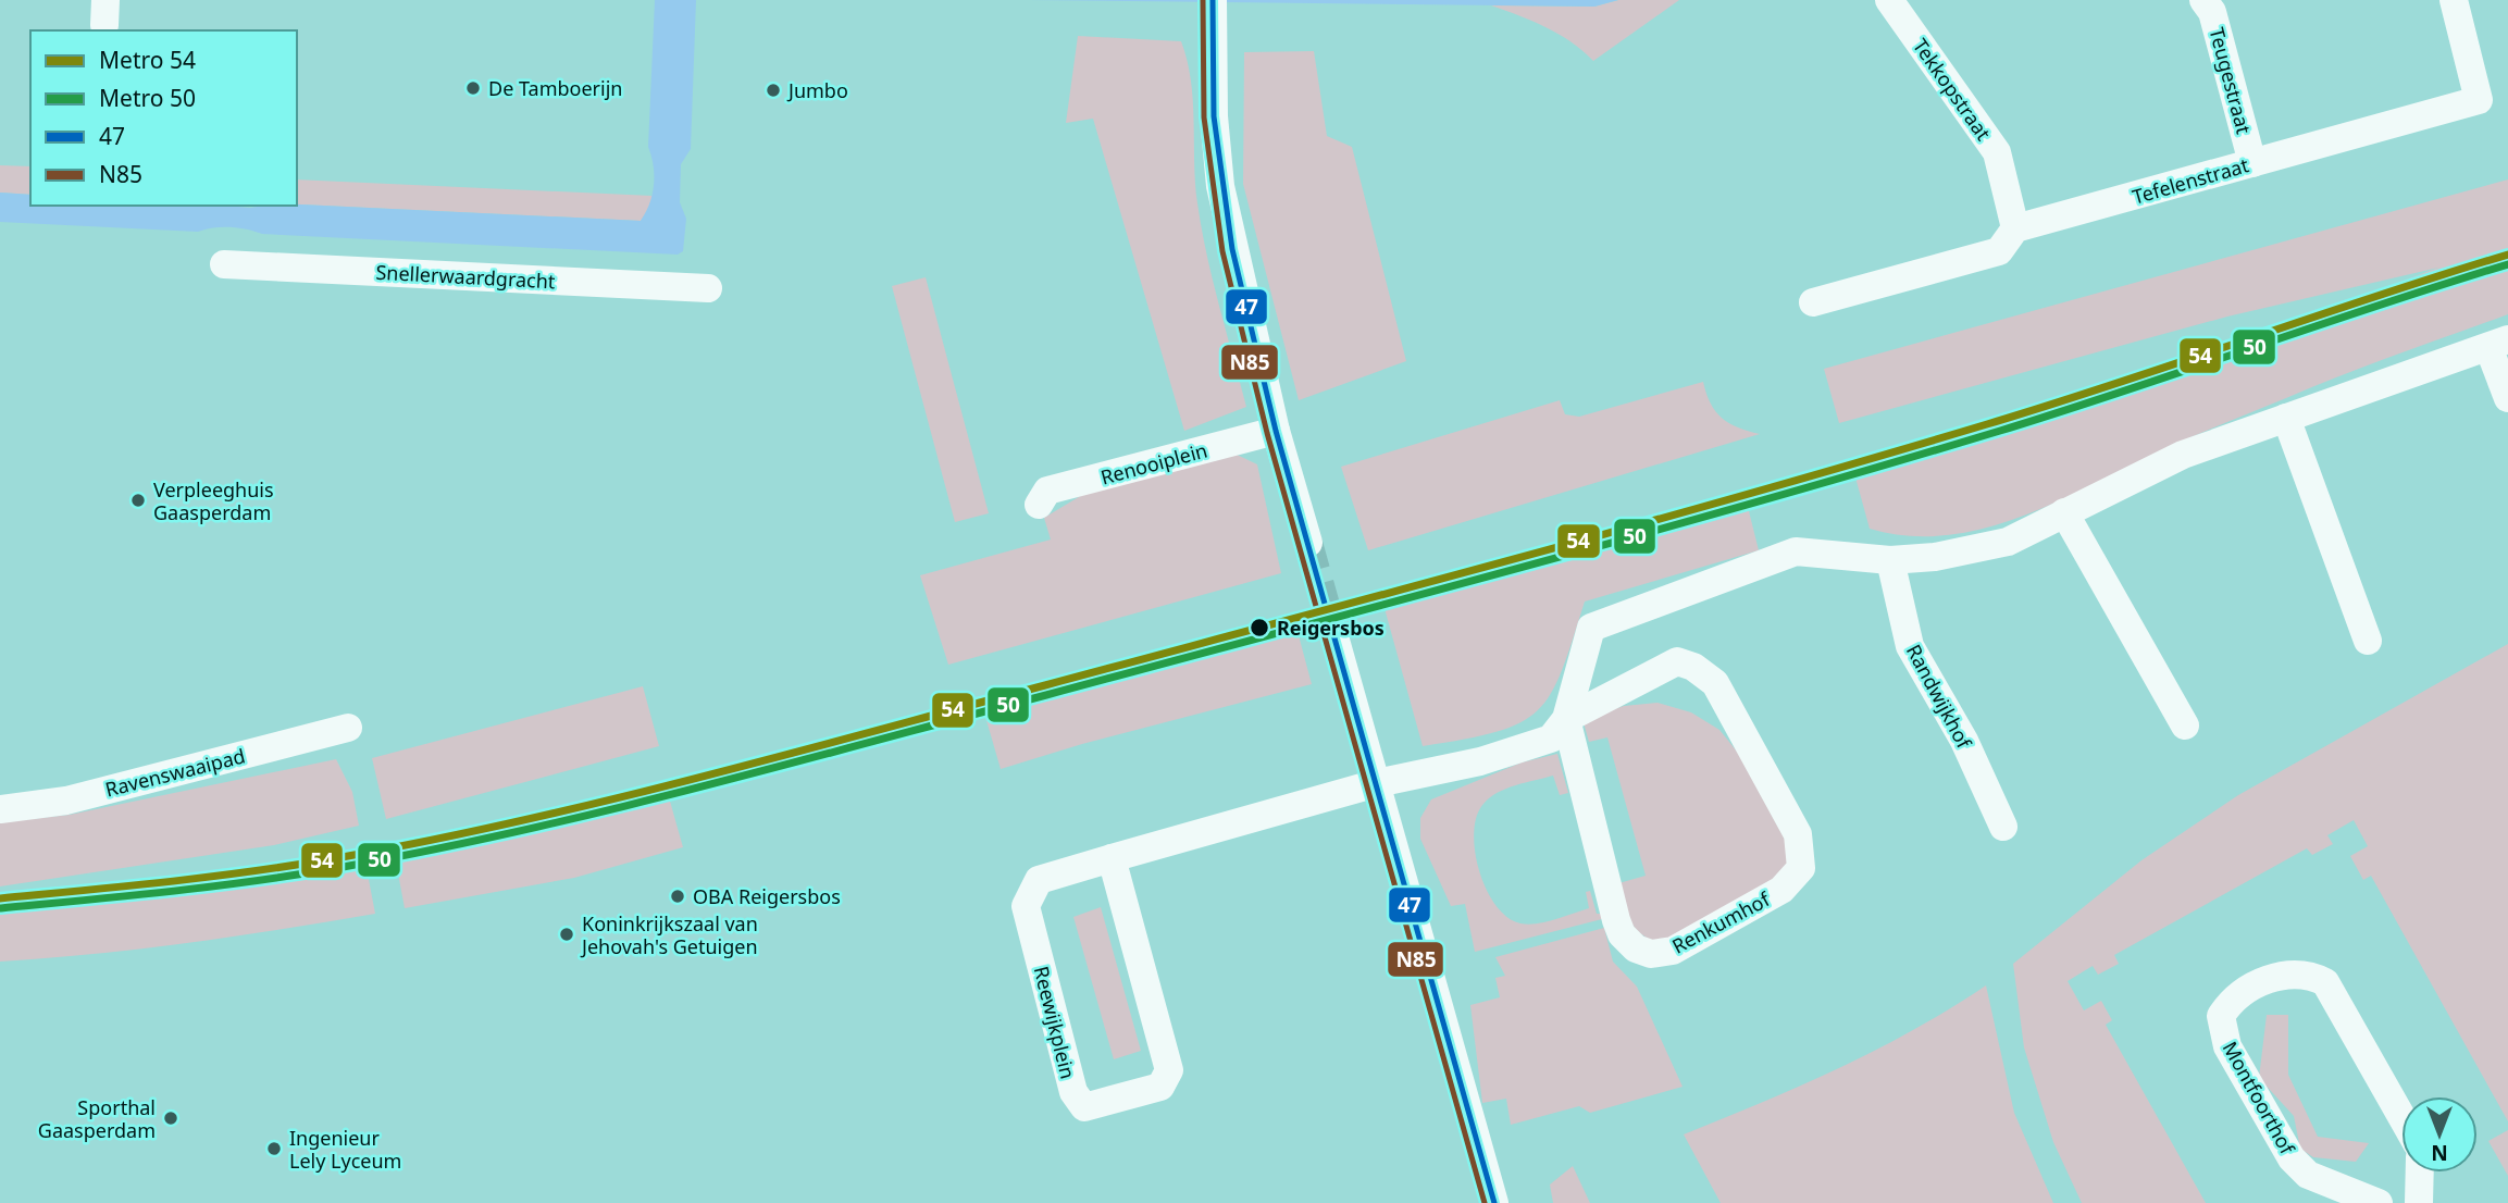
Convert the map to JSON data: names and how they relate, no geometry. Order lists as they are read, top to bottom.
{
  "streets": {
    "street": [
      "Teugestraat",
      "Tekkopstraat",
      "Tefelenstraat",
      "Snellerwaardgracht",
      "Renooiplein",
      "Randwijkhof",
      "Ravenswaaipad",
      "Renkumhof",
      "Reewijkplein",
      "Montfoorthof"
    ]
  },
  "crossings": [
    ["Teugestraat", "Tefelenstraat"],
    ["Tekkopstraat", "Tefelenstraat"],
    ["Randwijkhof", "Renkumhof"],
    ["Renkumhof", "Reewijkplein"]
  ],
  "places": [
    "De Tamboerijn",
    "Jumbo",
    "Verpleeghuis Gaasperdam",
    "Reigersbos",
    "OBA Reigersbos",
    "Koninkrijkszaal van Jehovah's Getuigen",
    "Sporthal Gaasperdam",
    "Ingenieur Lely Lyceum"
  ],
  "lines": [
    "transit line 47",
    "transit line N85",
    "metro line 54",
    "metro line 50"
  ],
  "legend": [
    "Metro 54",
    "Metro 50",
    "47",
    "N85"
  ],
  "north": "bottom"
}
